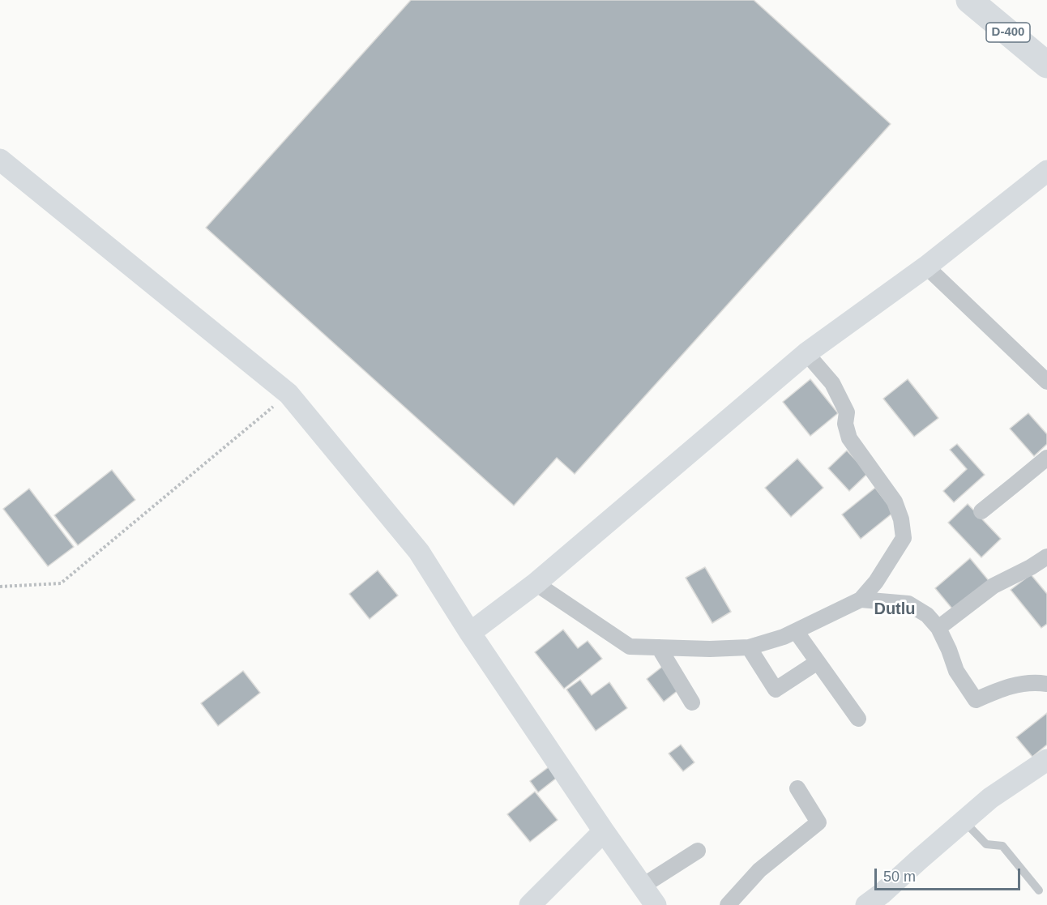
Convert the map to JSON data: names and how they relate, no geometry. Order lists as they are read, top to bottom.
{
  "streets": {
    "highway": ["D-400"]
  },
  "districts": ["Dutlu"],
  "scale_bar": "50 m"
}
